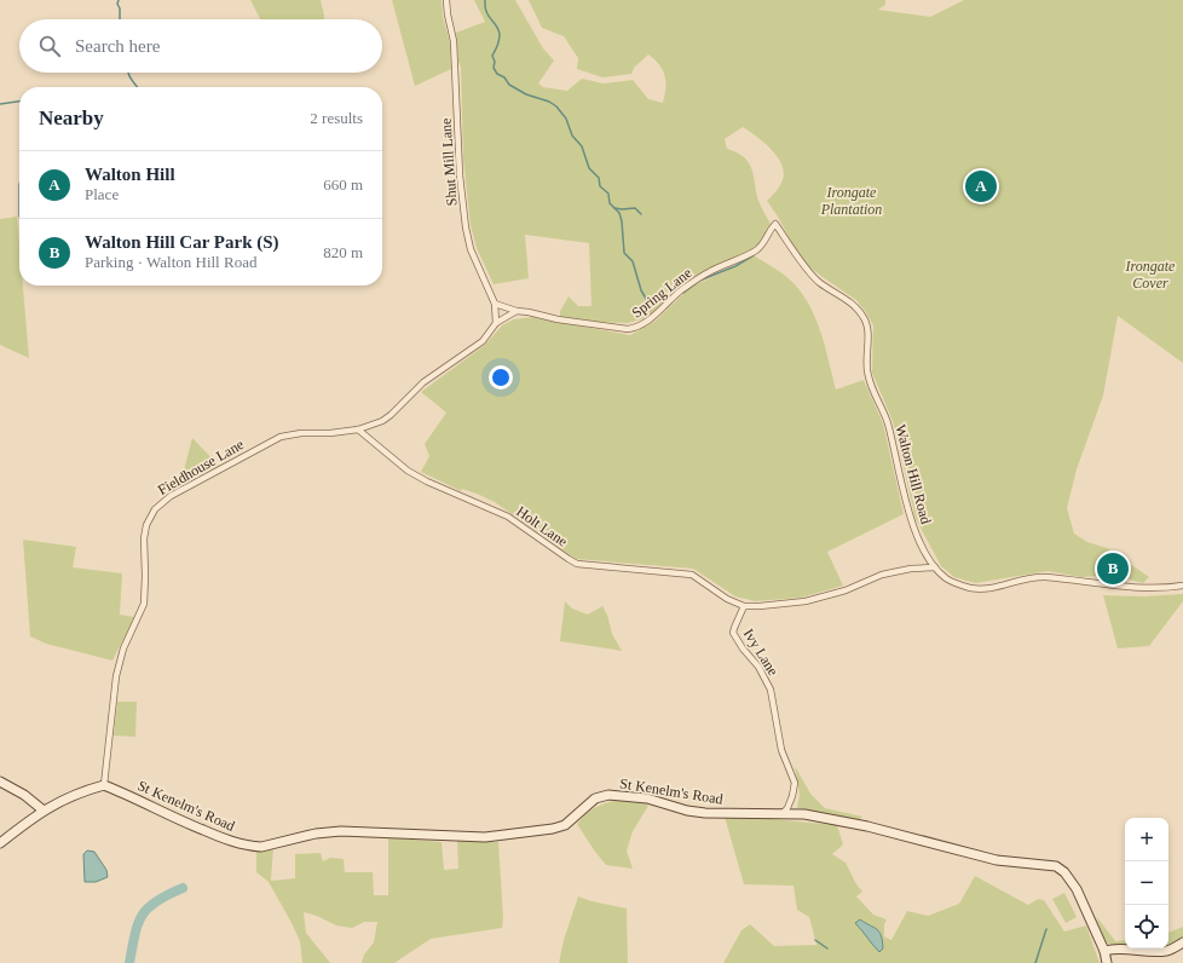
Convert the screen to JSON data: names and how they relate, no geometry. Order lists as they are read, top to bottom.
{
  "streets": {
    "street": [
      "Shut Mill Lane",
      "Spring Lane",
      "Fieldhouse Lane",
      "Walton Hill Road",
      "Holt Lane",
      "Ivy Lane",
      "St Kenelm's Road"
    ]
  },
  "crossings": [
    ["Shut Mill Lane", "Spring Lane"],
    ["Shut Mill Lane", "Fieldhouse Lane"],
    ["Spring Lane", "Walton Hill Road"],
    ["Fieldhouse Lane", "Holt Lane"],
    ["Fieldhouse Lane", "St Kenelm's Road"],
    ["Walton Hill Road", "Ivy Lane"],
    ["Holt Lane", "Ivy Lane"],
    ["Ivy Lane", "St Kenelm's Road"]
  ],
  "parks": ["Irongate Plantation", "Irongate Cover"],
  "page": {
    "search": "Search here",
    "heading": ["Nearby", "2 results"],
    "list": [
      {
        "mark": "A",
        "name": "Walton Hill",
        "note": "Place",
        "value": "660 m"
      },
      {
        "mark": "B",
        "name": "Walton Hill Car Park (S)",
        "note": "Parking · Walton Hill Road",
        "value": "820 m"
      }
    ],
    "pins": ["A", "B"],
    "map_buttons": ["+", "−"]
  }
}
